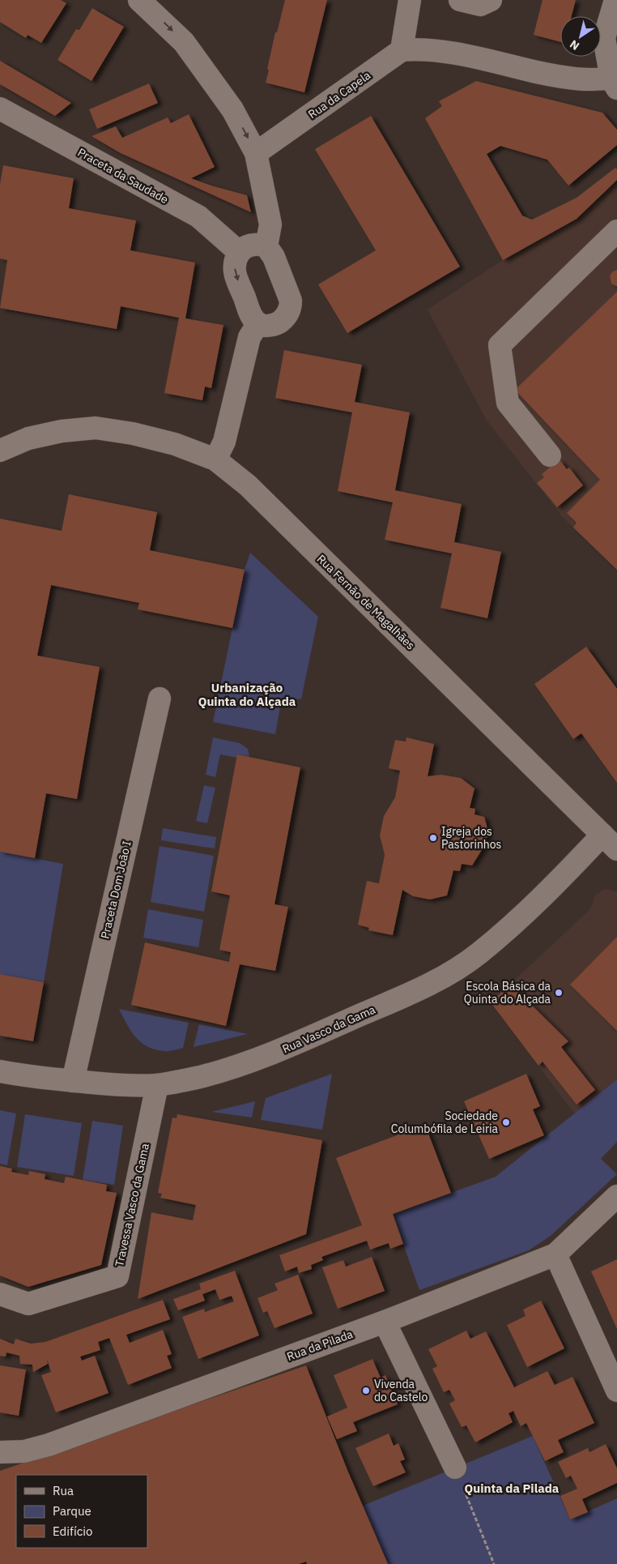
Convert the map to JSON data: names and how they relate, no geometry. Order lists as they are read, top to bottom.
{
  "streets": {
    "street": [
      "Rua da Capela",
      "Praceta da Saudade",
      "Rua Fernão de Magalhães",
      "Praceta Dom João I",
      "Rua Vasco da Gama",
      "Travessa Vasco da Gama",
      "Rua da Pilada"
    ]
  },
  "crossings": [
    ["Rua Fernão de Magalhães", "Rua Vasco da Gama"],
    ["Praceta Dom João I", "Rua Vasco da Gama"],
    ["Rua Vasco da Gama", "Travessa Vasco da Gama"]
  ],
  "districts": ["Urbanização Quinta do Alçada", "Quinta da Pilada"],
  "places": [
    "Igreja dos Pastorinhos",
    "Escola Básica da Quinta do Alçada",
    "Sociedade Columbófila de Leiria",
    "Vivenda do Castelo"
  ],
  "legend": ["Rua", "Parque", "Edifício"],
  "north": "bottom left"
}
